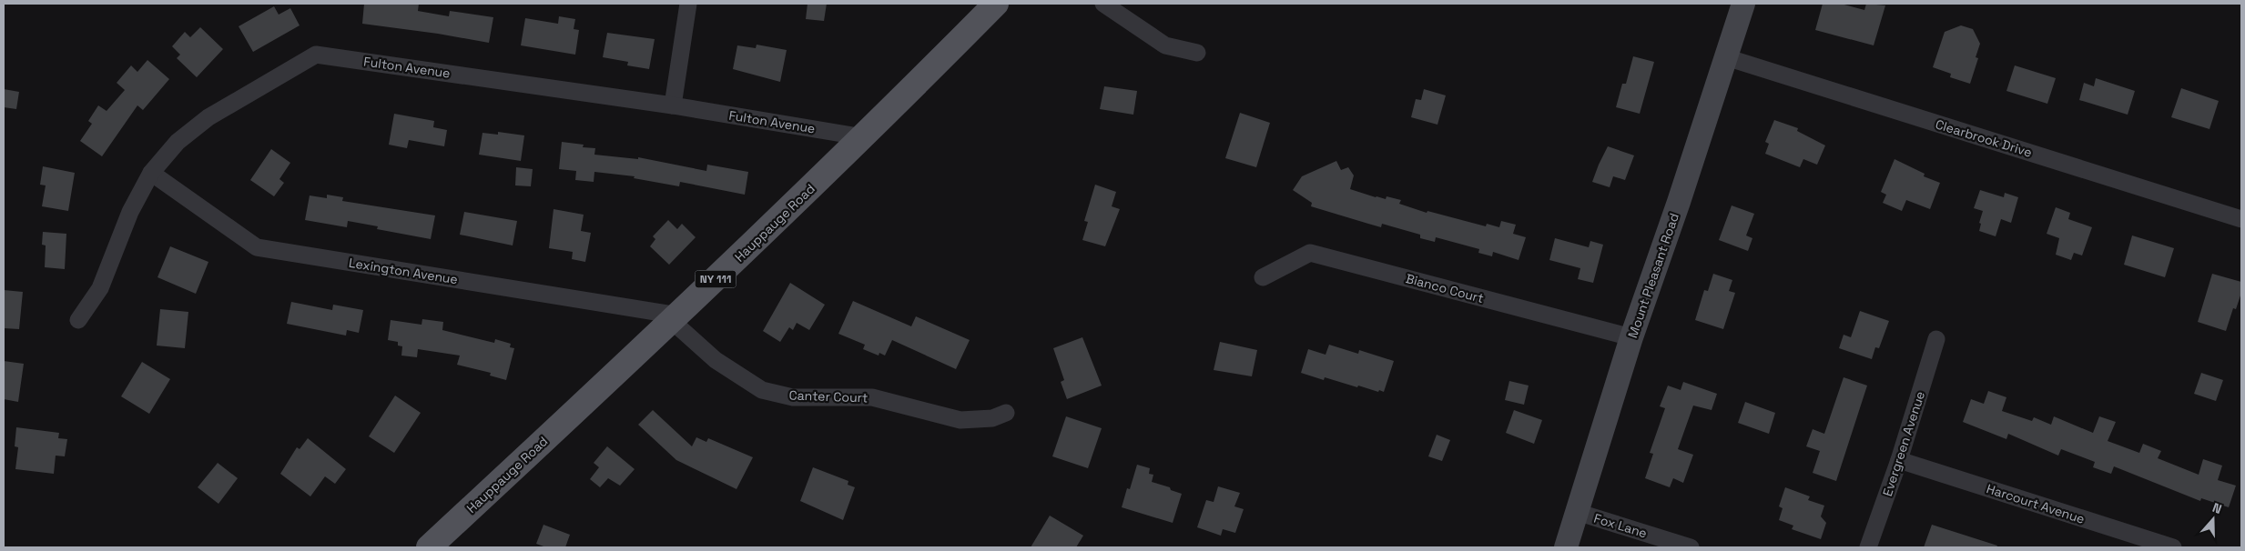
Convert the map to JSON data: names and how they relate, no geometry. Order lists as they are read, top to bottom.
{
  "streets": {
    "main road": ["Hauppauge Road", "NY 111"],
    "street": [
      "Fulton Avenue",
      "Clearbrook Drive",
      "Lexington Avenue",
      "Mount Pleasant Road",
      "Bianco Court",
      "Canter Court",
      "Evergreen Avenue",
      "Harcourt Avenue",
      "Fox Lane"
    ]
  },
  "crossings": [
    ["Fulton Avenue", "Hauppauge Road"],
    ["Fulton Avenue", "Lexington Avenue"],
    ["Clearbrook Drive", "Mount Pleasant Road"],
    ["Hauppauge Road", "Lexington Avenue"],
    ["Hauppauge Road", "Canter Court"],
    ["Lexington Avenue", "Canter Court"],
    ["Mount Pleasant Road", "Bianco Court"],
    ["Mount Pleasant Road", "Fox Lane"],
    ["Evergreen Avenue", "Harcourt Avenue"]
  ],
  "north": "top"
}
